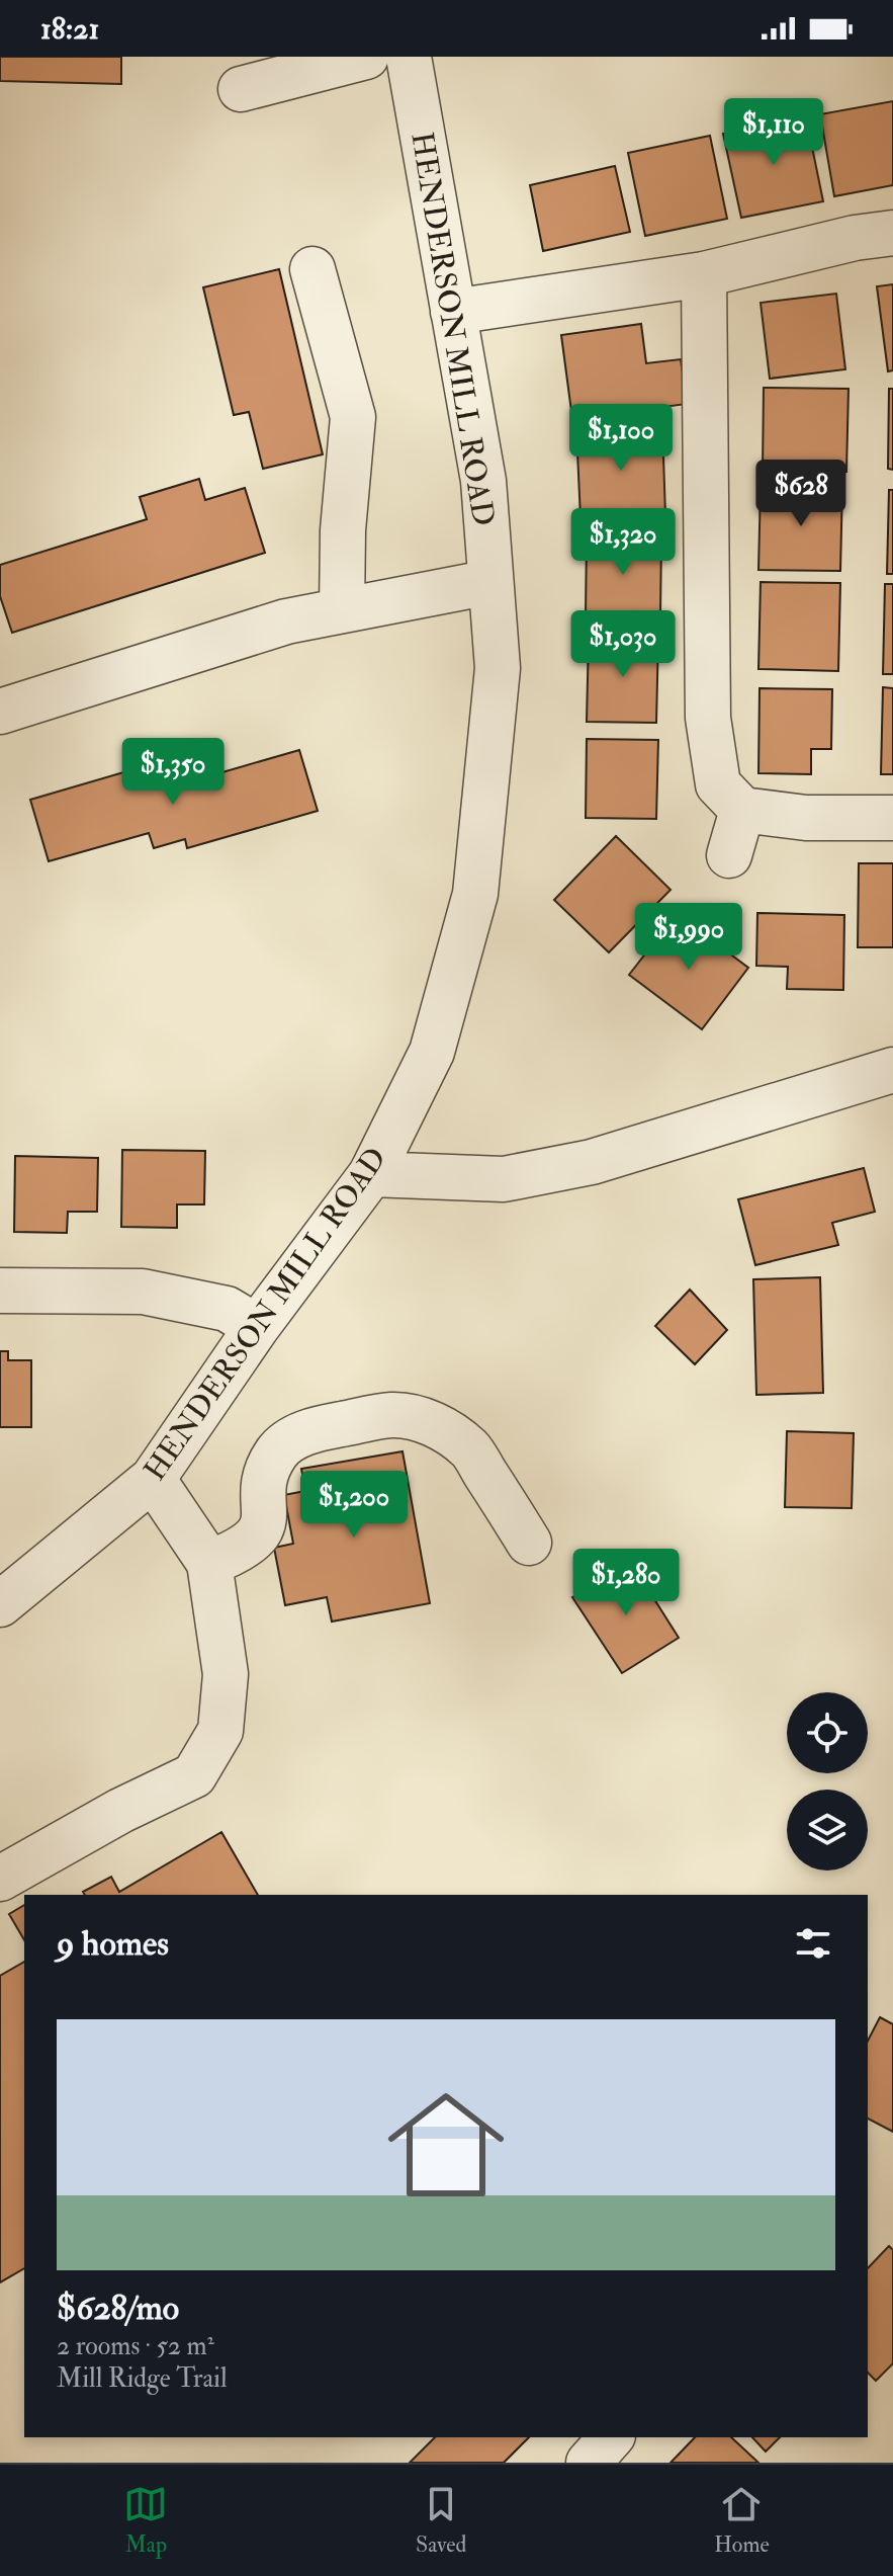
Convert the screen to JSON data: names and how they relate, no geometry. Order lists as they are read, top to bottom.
{
  "streets": {
    "street": ["HENDERSON MILL ROAD"]
  },
  "page": {
    "status": "18:21",
    "price": [
      "$1,110",
      "$1,100",
      "$628",
      "$1,320",
      "$1,030",
      "$1,350",
      "$1,990",
      "$1,200",
      "$1,280"
    ],
    "heading": "9 homes",
    "list": [
      {
        "name": "$628/mo",
        "note": "2 rooms · 52 m² · Mill Ridge Trail"
      }
    ],
    "tabs": ["Map", "Saved", "Home"]
  }
}
